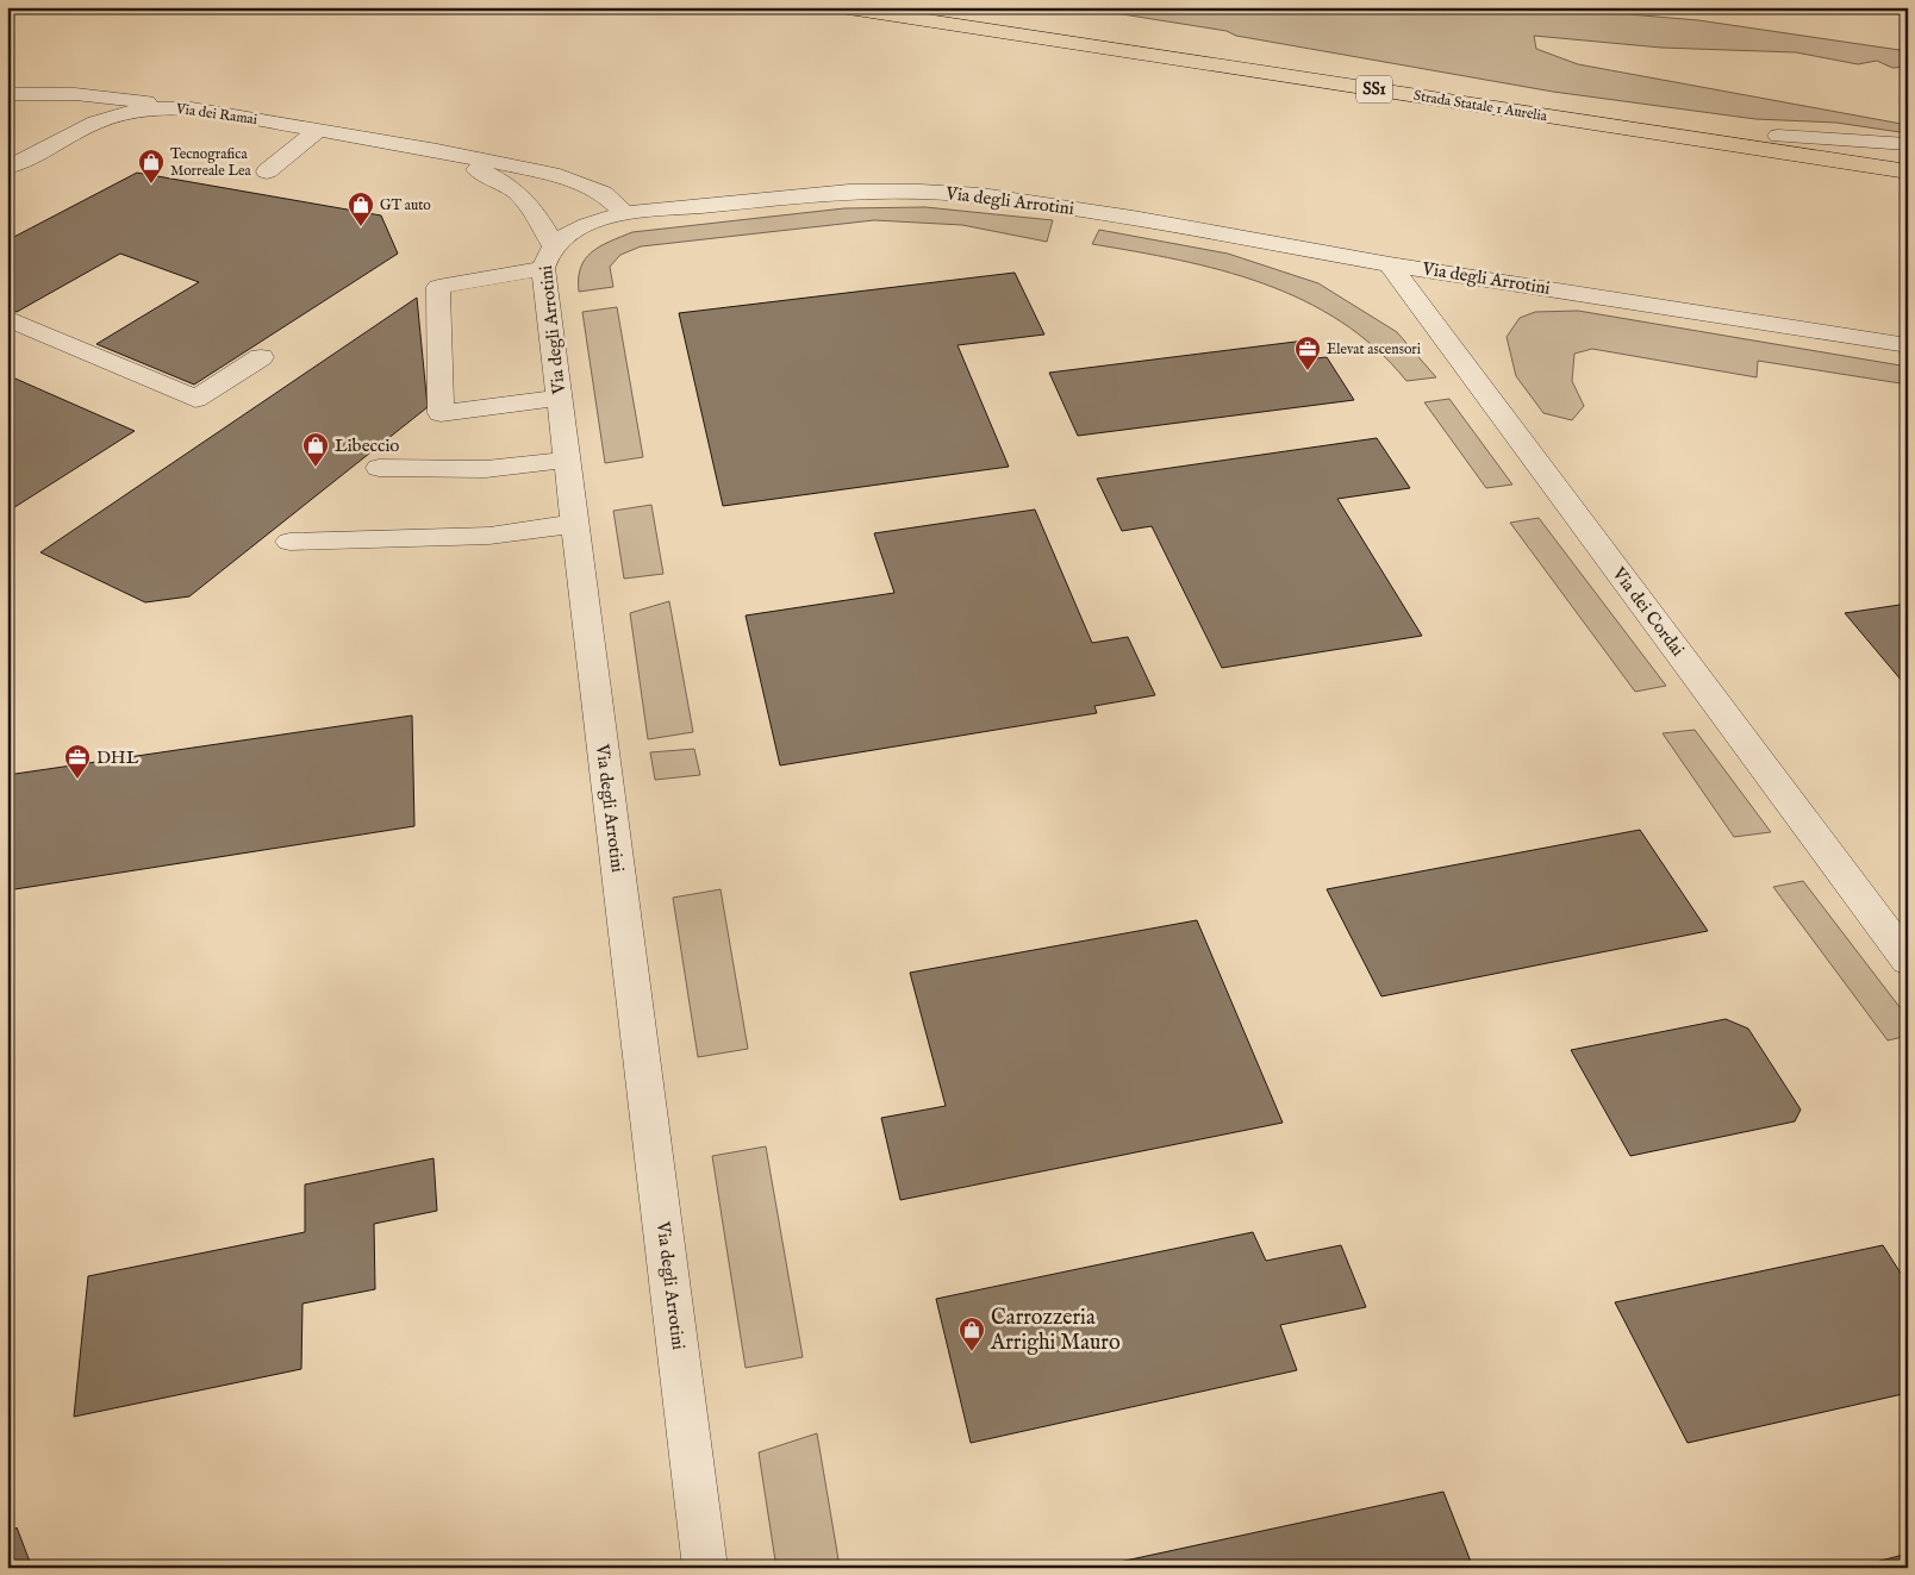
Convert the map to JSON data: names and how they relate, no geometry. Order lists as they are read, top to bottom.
{
  "streets": {
    "highway": ["SS1", "Strada Statale 1 Aurelia"],
    "street": ["Via dei Ramai", "Via degli Arrotini", "Via dei Cordai"]
  },
  "crossings": [
    ["Via dei Ramai", "Via degli Arrotini"],
    ["Via degli Arrotini", "Via dei Cordai"]
  ],
  "places": {
    "shop": [
      "Tecnografica Morreale Lea",
      "GT auto",
      "Libeccio",
      "Carrozzeria Arrighi Mauro"
    ],
    "office": ["Elevat ascensori", "DHL"]
  }
}
